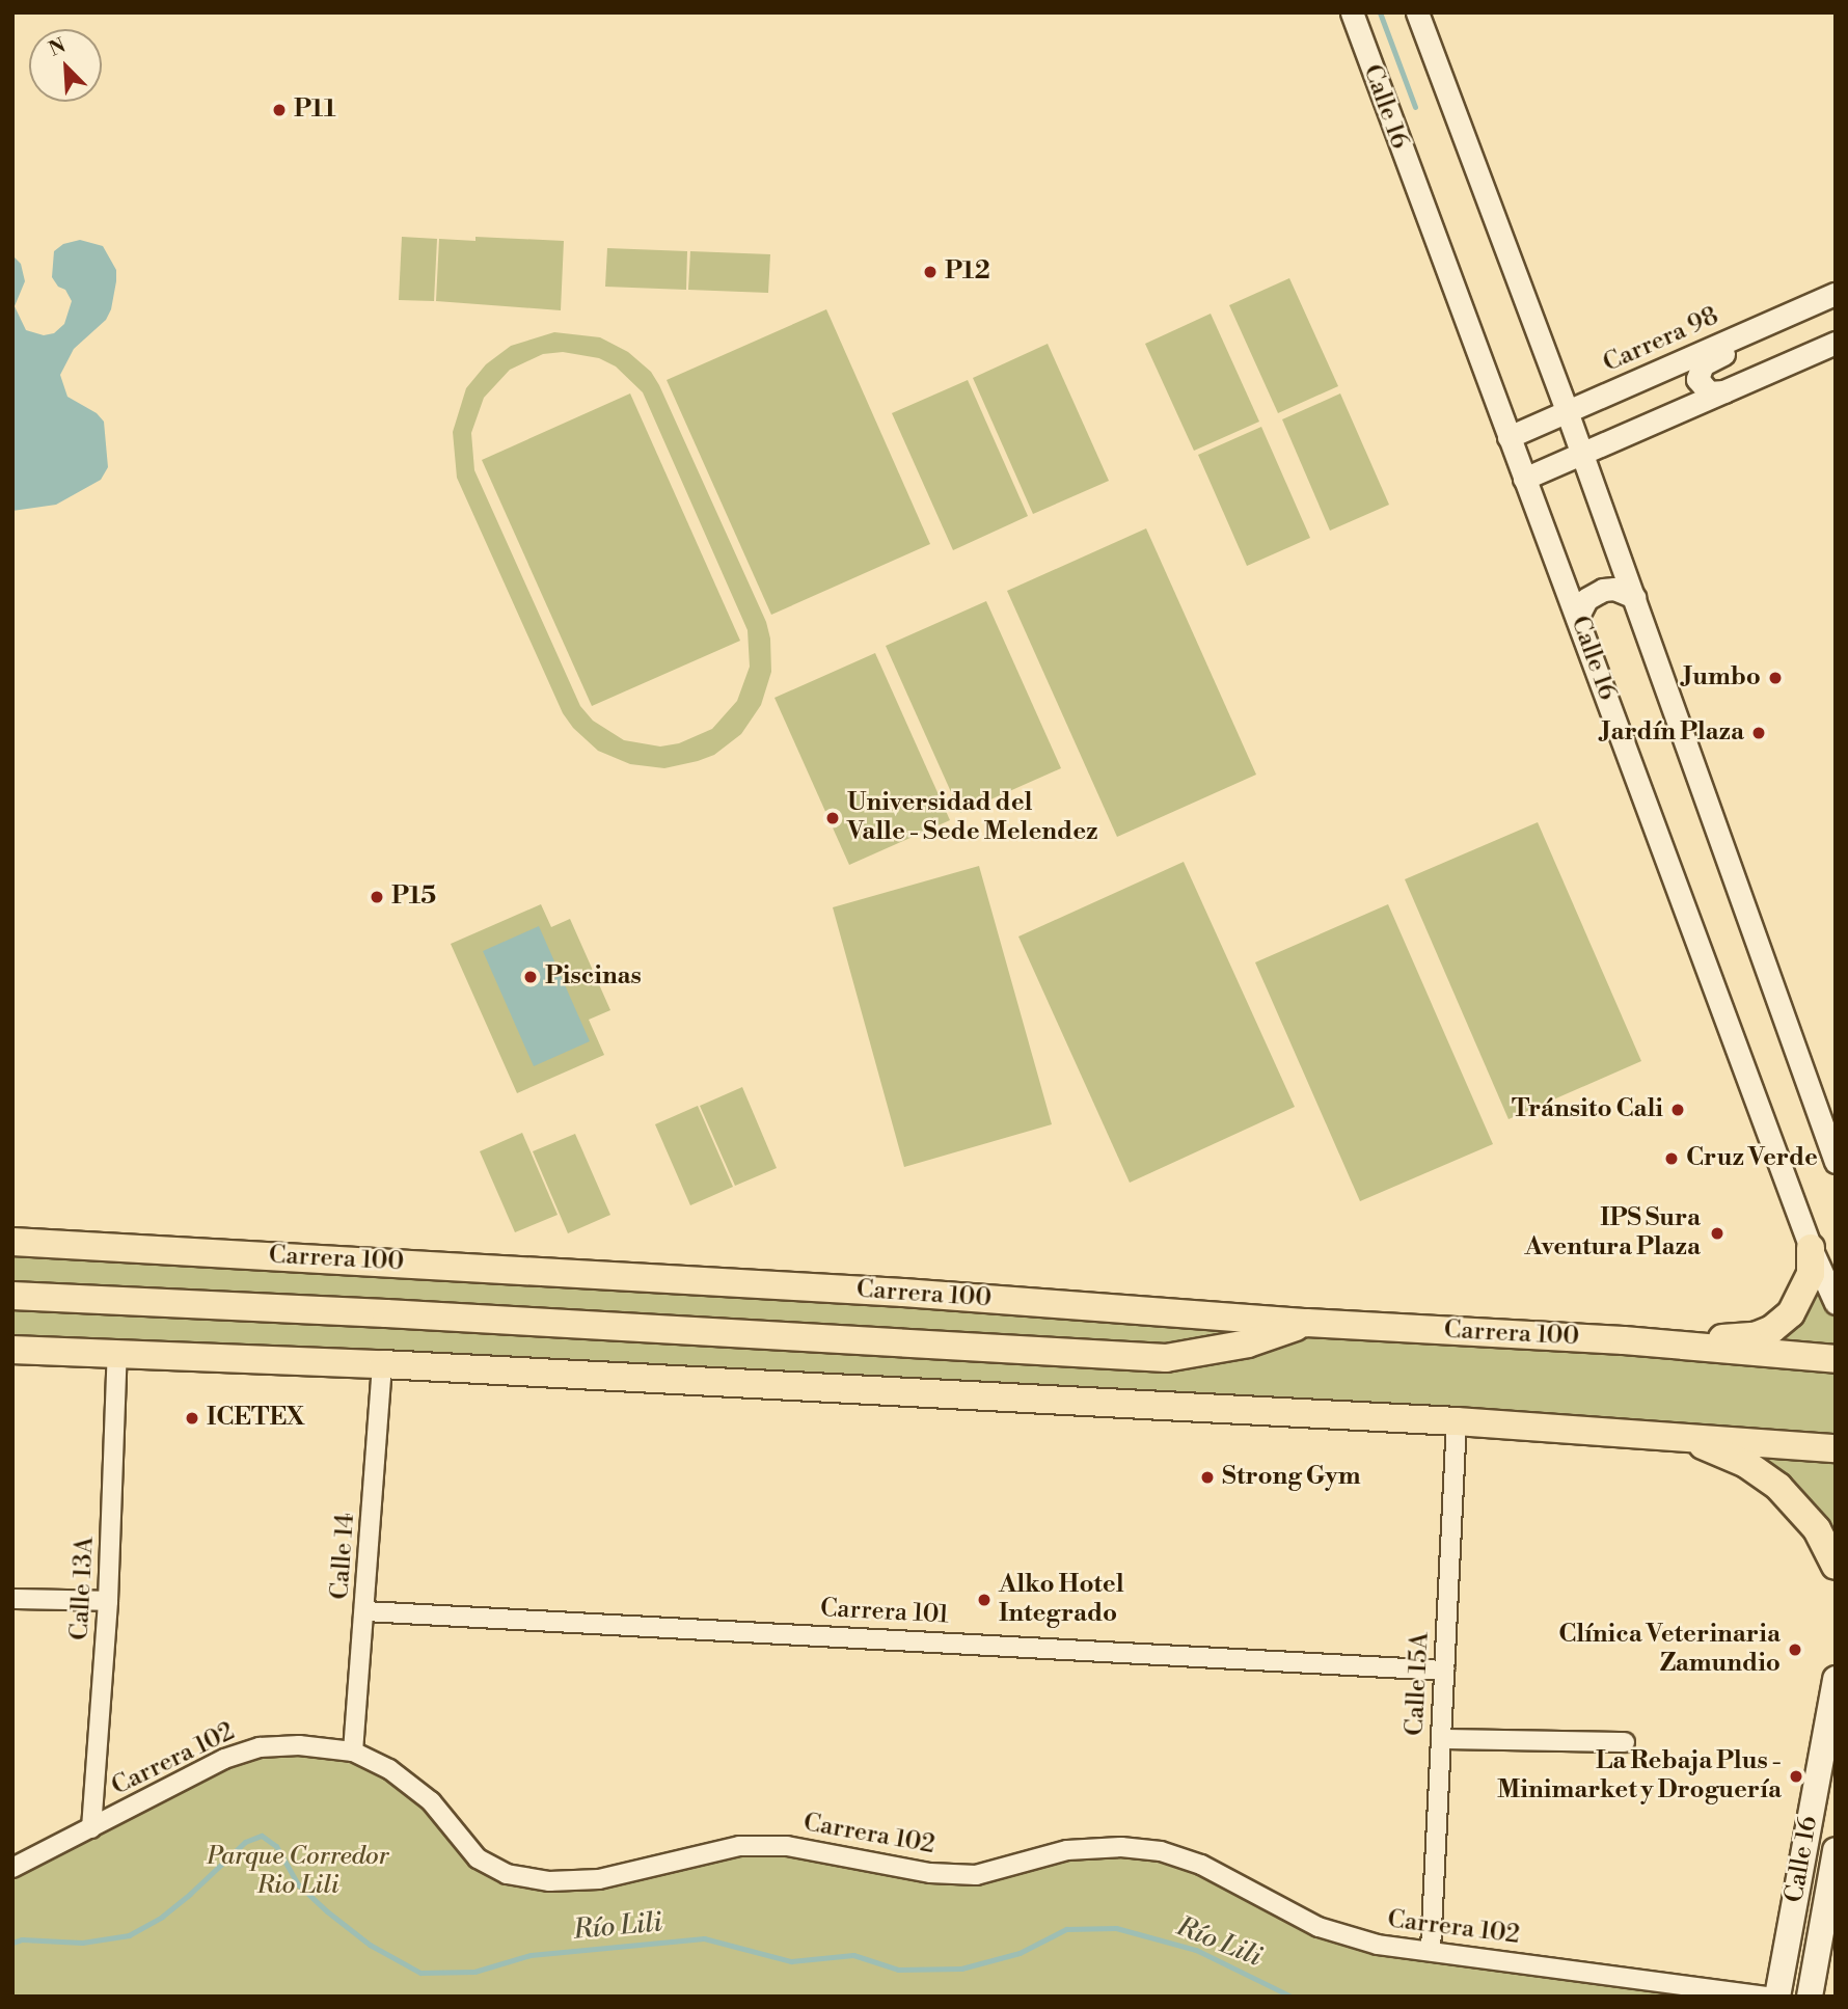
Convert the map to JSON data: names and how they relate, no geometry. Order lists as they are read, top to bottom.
{
  "streets": {
    "main road": ["Calle 16", "Carrera 100"],
    "street": [
      "Carrera 98",
      "Calle 14",
      "Calle 13A",
      "Carrera 101",
      "Calle 15A",
      "Carrera 102"
    ]
  },
  "crossings": [
    ["Calle 16", "Carrera 98"],
    ["Calle 14", "Carrera 101"],
    ["Calle 14", "Carrera 102"],
    ["Calle 13A", "Carrera 102"],
    ["Carrera 101", "Calle 15A"],
    ["Calle 15A", "Carrera 102"]
  ],
  "water": ["Río Lili"],
  "parks": ["Parque Corredor Rio Lili"],
  "places": [
    "P11",
    "P12",
    "Jumbo",
    "Jardín Plaza",
    "Universidad del Valle - Sede Melendez",
    "P15",
    "Piscinas",
    "Tránsito Cali",
    "Cruz Verde",
    "IPS Sura Aventura Plaza",
    "ICETEX",
    "Strong Gym",
    "Alko Hotel Integrado",
    "Clínica Veterinaria Zamundio",
    "La Rebaja Plus - Minimarket y Droguería"
  ],
  "north": "top left"
}
